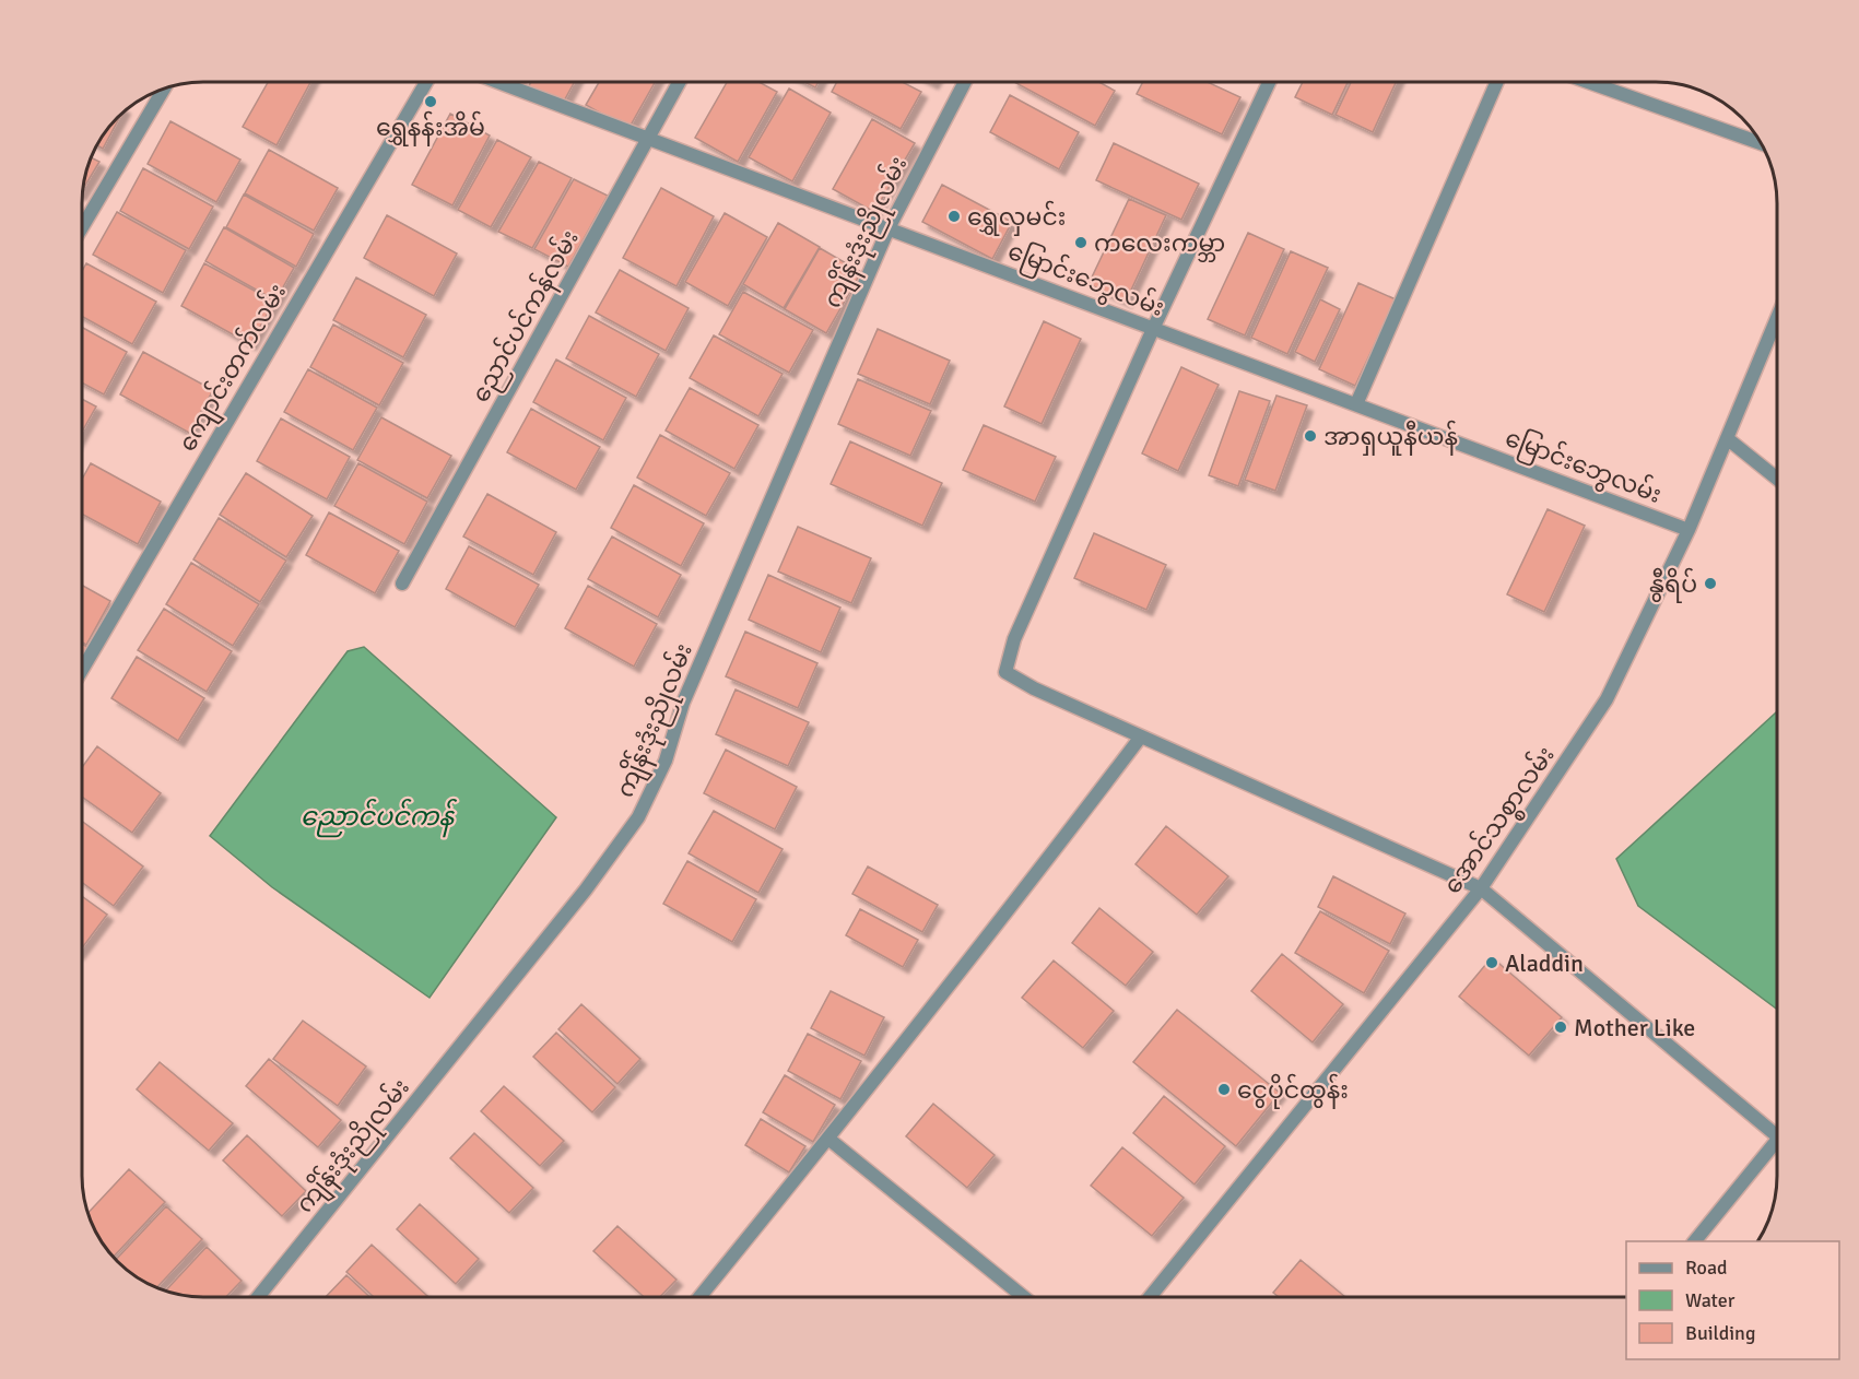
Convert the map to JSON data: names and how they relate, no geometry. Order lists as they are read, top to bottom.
{
  "streets": {
    "street": [
      "ကျိန်းဒုံးညိုလမ်း",
      "မြောင်းဘွေလမ်း",
      "ညောင်ပင်ကန်လမ်း",
      "ကျောင်းတက်လမ်း",
      "အောင်သစ္စာလမ်း"
    ]
  },
  "crossings": [
    ["ကျိန်းဒုံးညိုလမ်း", "မြောင်းဘွေလမ်း"],
    ["မြောင်းဘွေလမ်း", "ညောင်ပင်ကန်လမ်း"],
    ["မြောင်းဘွေလမ်း", "အောင်သစ္စာလမ်း"]
  ],
  "water": ["ညောင်ပင်ကန်"],
  "places": [
    "ရွှေနန်းအိမ်",
    "ရွှေလှမင်း",
    "ကလေးကမ္ဘာ",
    "အာရှယူနီယန်",
    "နွီရိပ်",
    "Aladdin",
    "Mother Like",
    "ငွေပိုင်ထွန်း"
  ],
  "legend": ["Road", "Water", "Building"]
}
